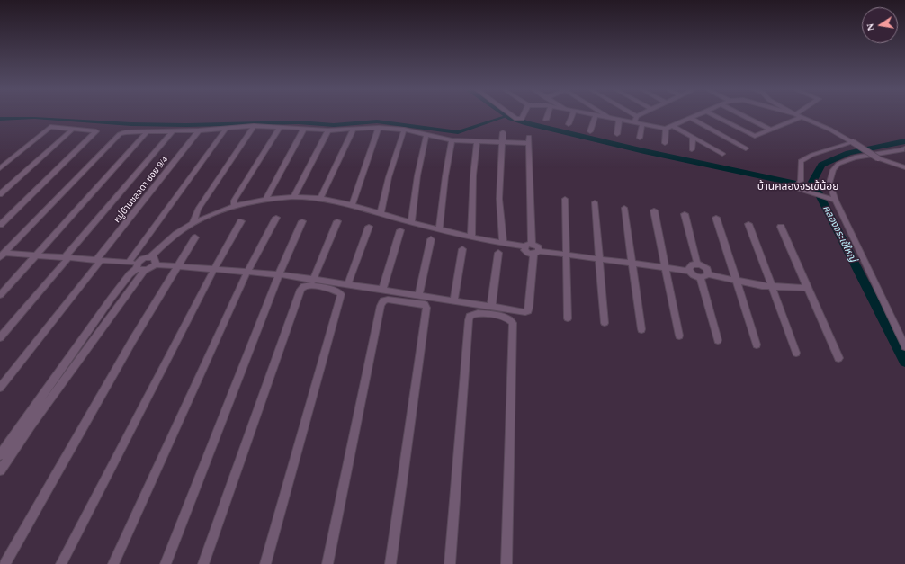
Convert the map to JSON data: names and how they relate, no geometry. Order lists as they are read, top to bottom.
{
  "streets": {
    "street": ["หมู่บ้านชลลดา ซอย 9/4"]
  },
  "districts": ["บ้านคลองจรเข้น้อย"],
  "water": ["คลองจระเข้ใหญ่"],
  "north": "left"
}
